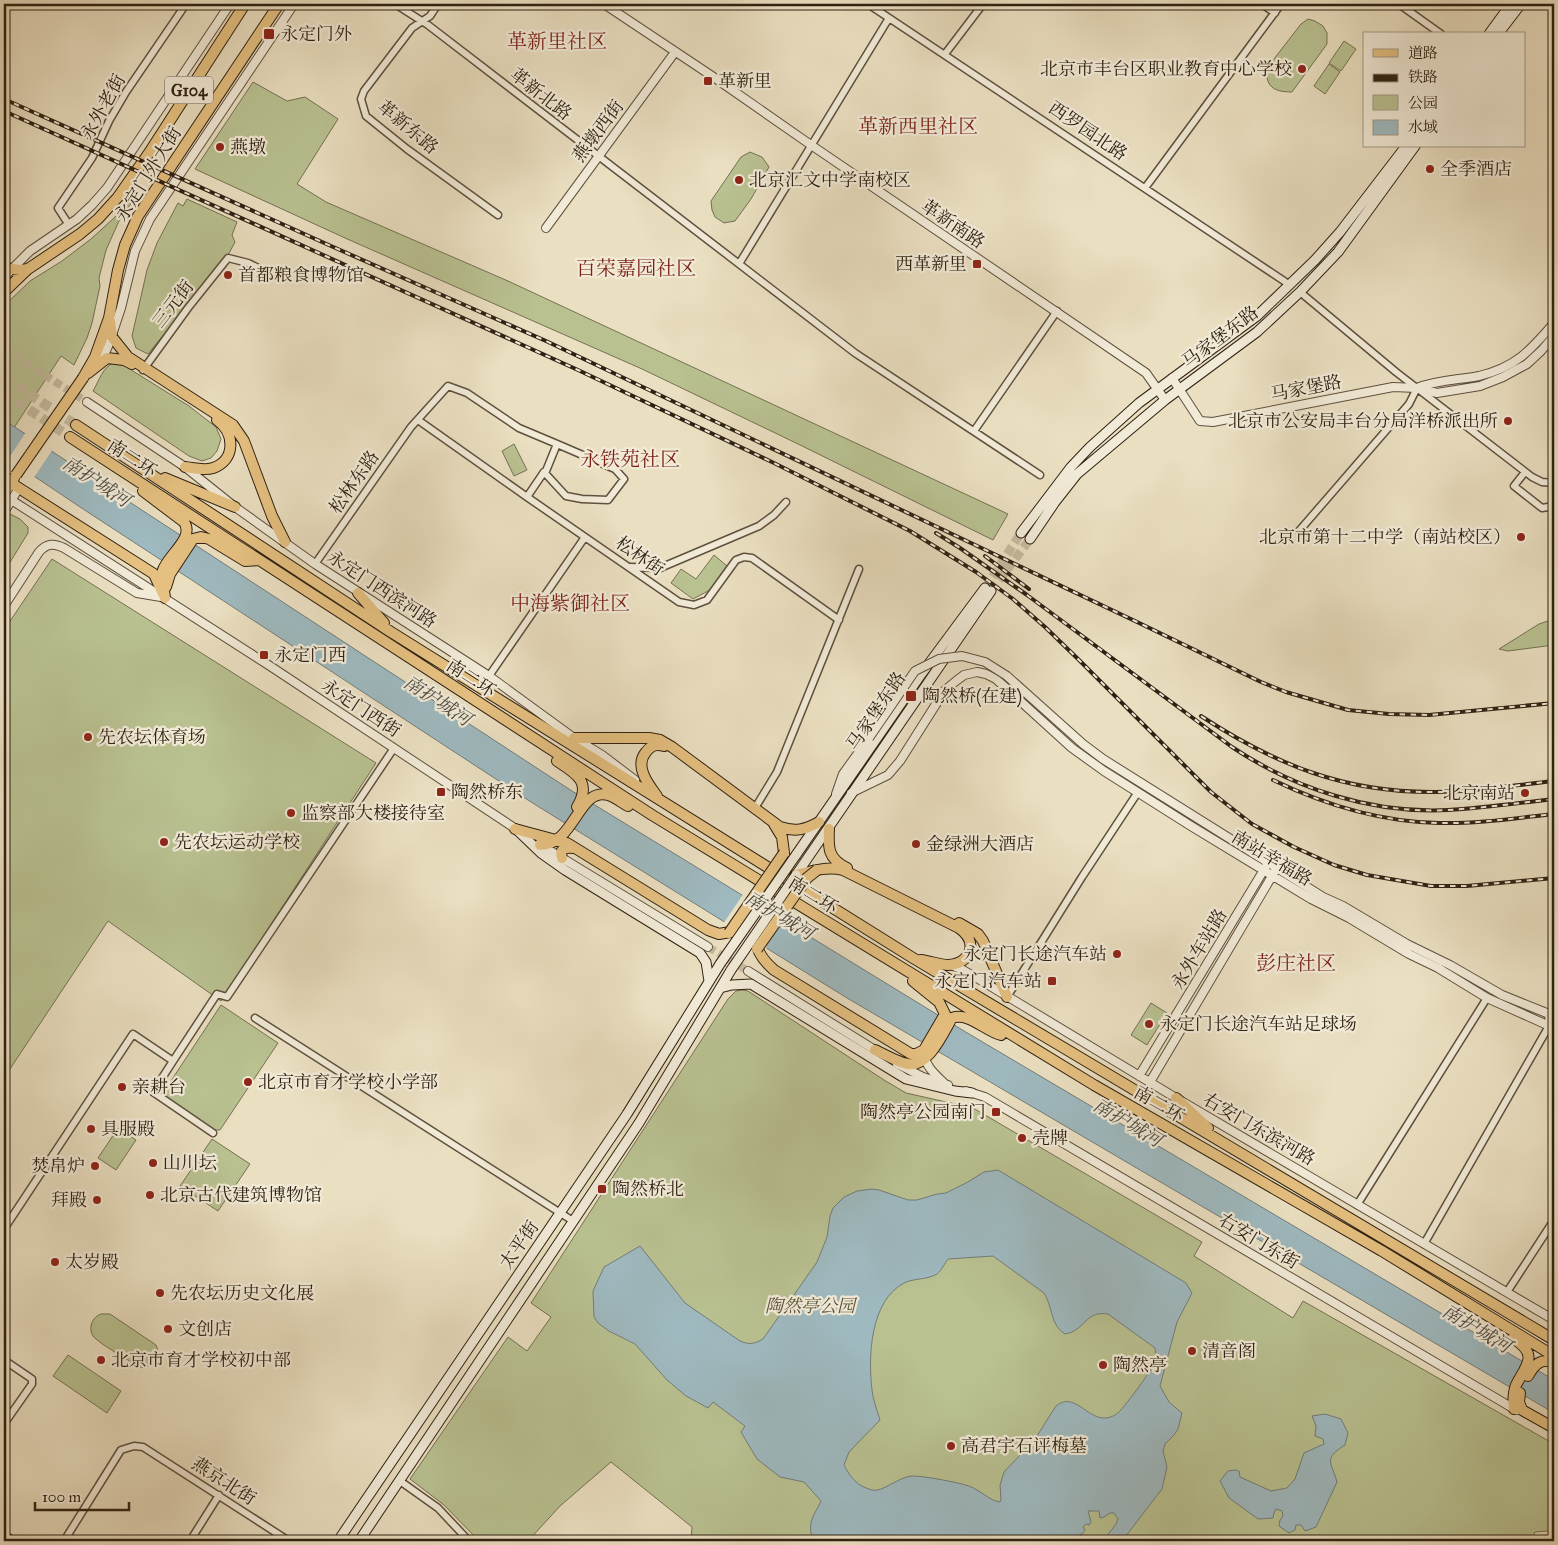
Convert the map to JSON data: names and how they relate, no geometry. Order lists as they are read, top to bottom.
{
  "streets": {
    "main road": [
      "G104",
      "永定门外大街",
      "马家堡东路",
      "南二环",
      "太平街"
    ],
    "street": [
      "革新北路",
      "永外老街",
      "革新东路",
      "燕墩西街",
      "西罗园北路",
      "革新南路",
      "三元街",
      "马家堡路",
      "松林东路",
      "松林街",
      "永定门西滨河路",
      "永定门西街",
      "南站幸福路",
      "永外车站路",
      "右安门东滨河路",
      "右安门东街",
      "燕京北街"
    ]
  },
  "crossings": [
    ["革新北路", "革新东路"],
    ["革新北路", "燕墩西街"],
    ["永外老街", "永定门外大街"],
    ["燕墩西街", "革新南路"],
    ["西罗园北路", "马家堡东路"],
    ["革新南路", "马家堡东路"],
    ["马家堡东路", "马家堡路"],
    ["马家堡东路", "南站幸福路"],
    ["马家堡东路", "太平街"],
    ["南二环", "永定门西滨河路"],
    ["松林东路", "松林街"],
    ["松林东路", "永定门西滨河路"],
    ["南站幸福路", "永外车站路"],
    ["永外车站路", "右安门东滨河路"]
  ],
  "districts": [
    "革新里社区",
    "革新西里社区",
    "百荣嘉园社区",
    "永铁苑社区",
    "中海紫御社区",
    "彭庄社区"
  ],
  "water": ["南护城河"],
  "parks": ["陶然亭公园"],
  "places": {
    "transit": [
      "永定门外",
      "革新里",
      "西革新里",
      "永定门西",
      "陶然桥(在建)",
      "陶然桥东",
      "永定门汽车站",
      "陶然亭公园南门",
      "陶然桥北"
    ],
    "other": [
      "北京市丰台区职业教育中心学校",
      "燕墩",
      "全季酒店",
      "北京汇文中学南校区",
      "首都粮食博物馆",
      "北京市公安局丰台分局洋桥派出所",
      "北京市第十二中学（南站校区）",
      "先农坛体育场",
      "北京南站",
      "监察部大楼接待室",
      "先农坛运动学校",
      "金绿洲大酒店",
      "永定门长途汽车站",
      "永定门长途汽车站足球场",
      "北京市育才学校小学部",
      "亲耕台",
      "具服殿",
      "壳牌",
      "山川坛",
      "焚帛炉",
      "北京古代建筑博物馆",
      "拜殿",
      "太岁殿",
      "先农坛历史文化展",
      "文创店",
      "清音阁",
      "北京市育才学校初中部",
      "陶然亭",
      "高君宇石评梅墓"
    ]
  },
  "legend": [
    "道路",
    "铁路",
    "公园",
    "水域"
  ],
  "scale_bar": "100 m"
}
